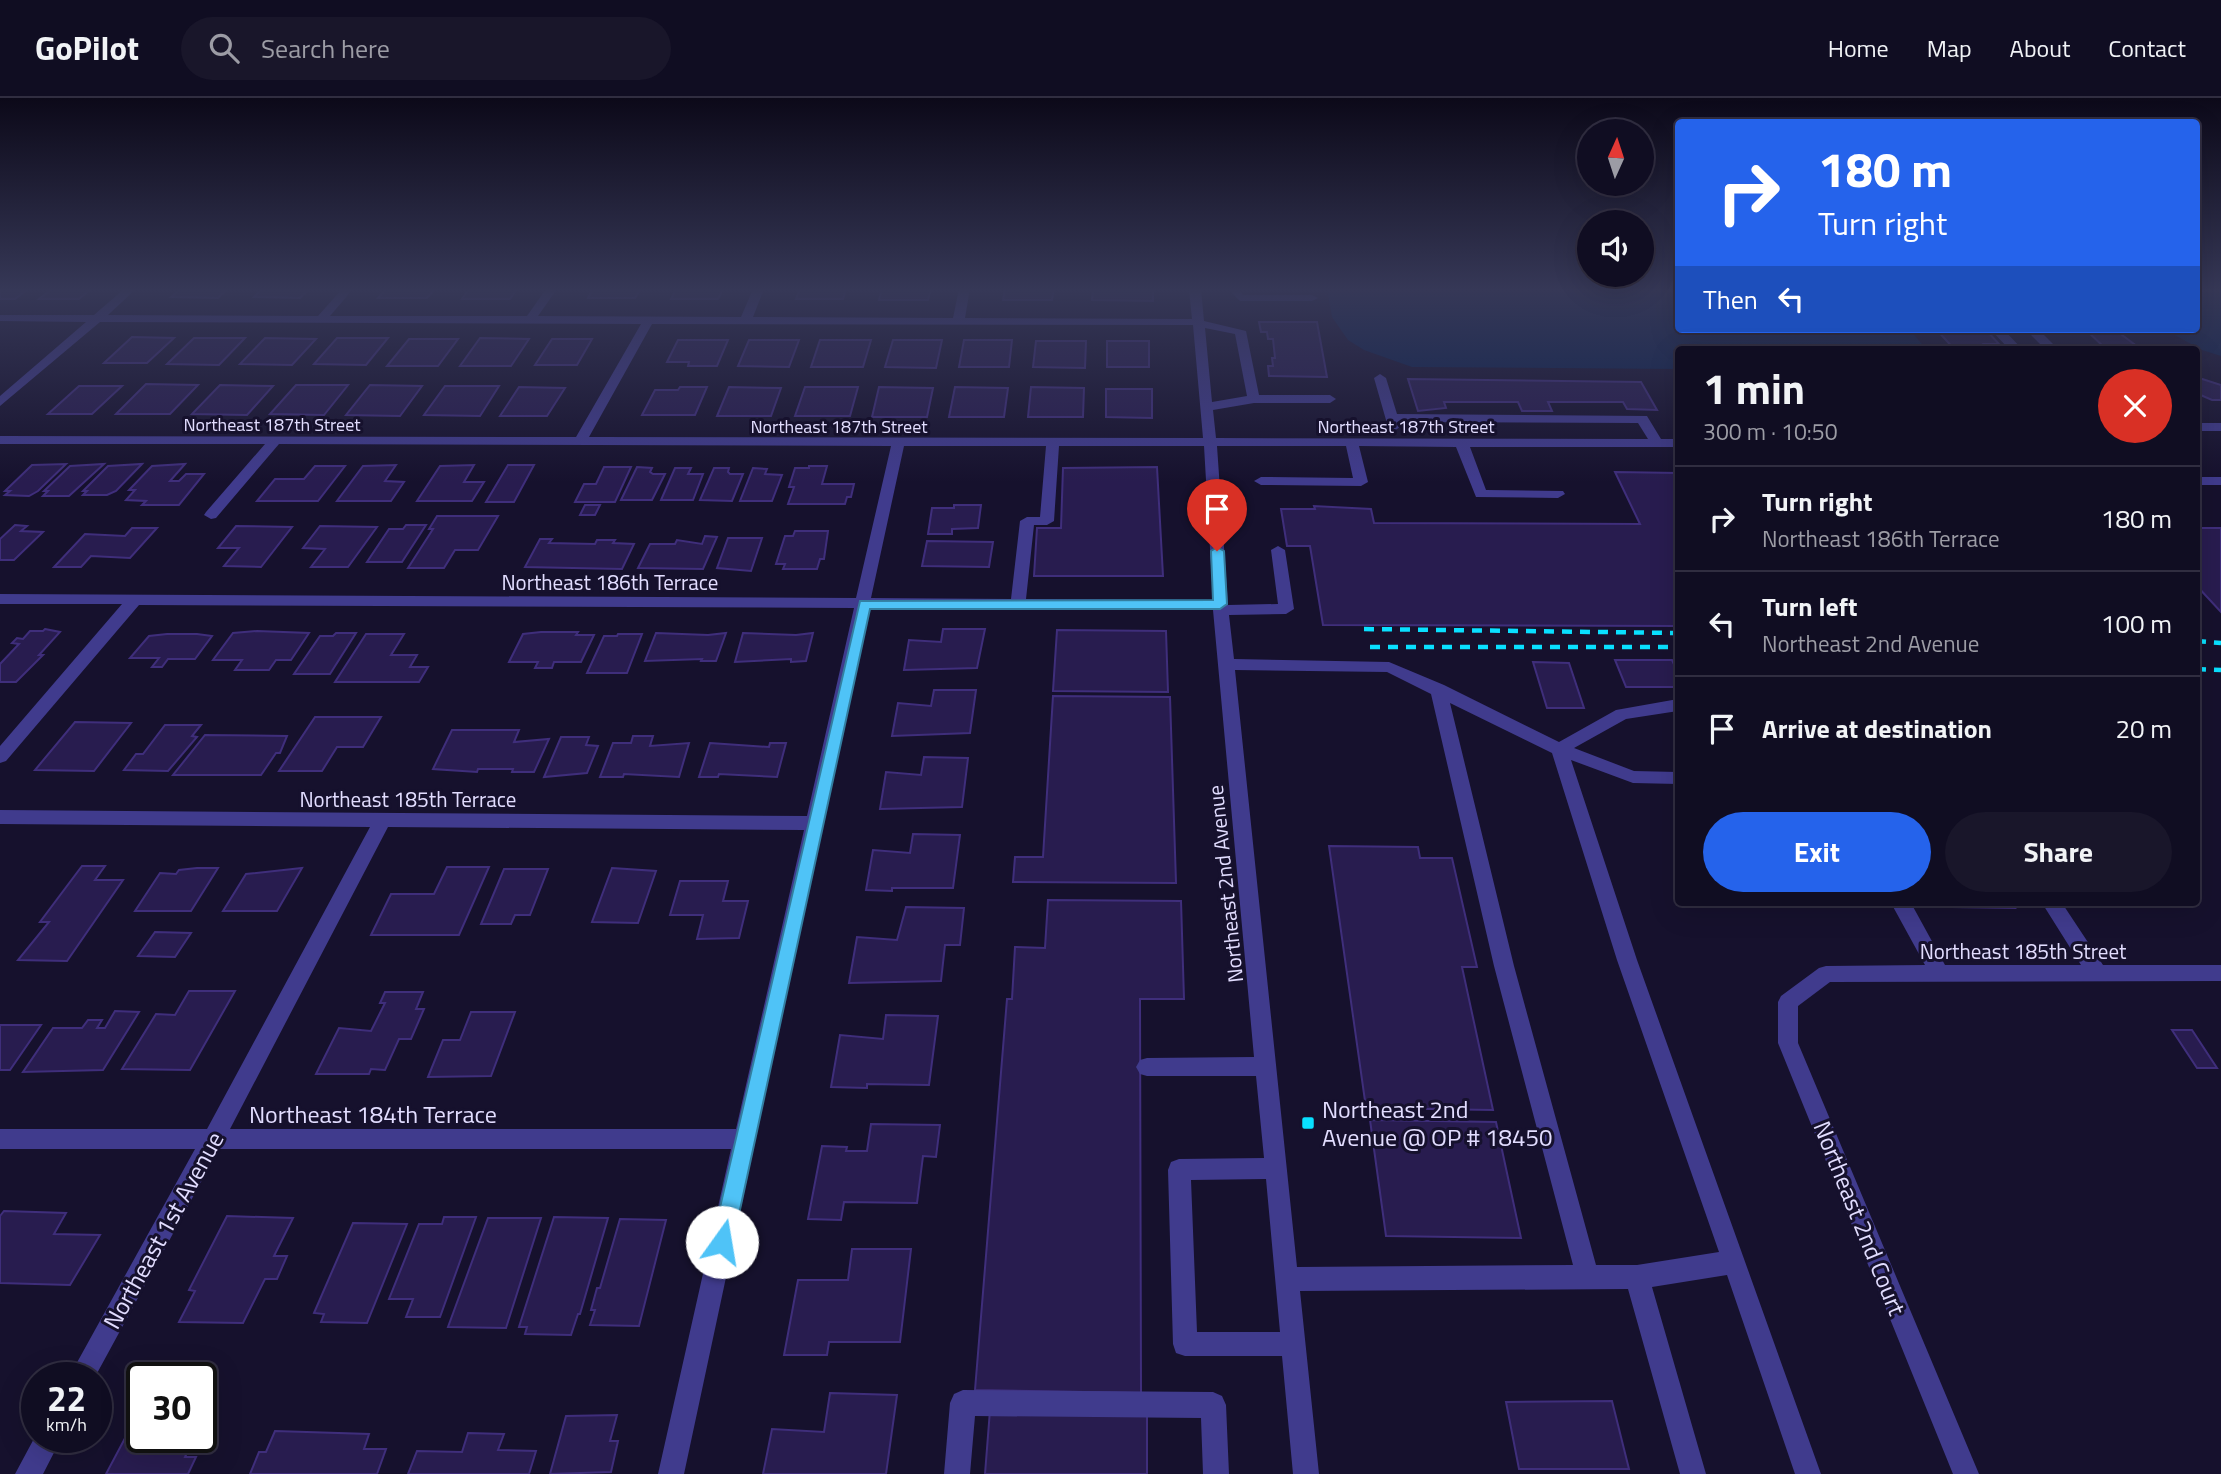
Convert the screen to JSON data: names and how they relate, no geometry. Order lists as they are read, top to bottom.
{
  "streets": {
    "street": [
      "Northeast 187th Street",
      "Northeast 186th Terrace",
      "Northeast 185th Terrace",
      "Northeast 2nd Avenue",
      "Northeast 185th Street",
      "Northeast 184th Terrace",
      "Northeast 2nd Court",
      "Northeast 1st Avenue"
    ]
  },
  "crossings": [
    ["Northeast 187th Street", "Northeast 2nd Avenue"],
    ["Northeast 186th Terrace", "Northeast 2nd Avenue"],
    ["Northeast 185th Terrace", "Northeast 1st Avenue"],
    ["Northeast 185th Street", "Northeast 2nd Court"],
    ["Northeast 184th Terrace", "Northeast 1st Avenue"]
  ],
  "places": {
    "transit": ["Northeast 2nd Avenue @ OP # 18450"]
  },
  "north": "top",
  "page": {
    "header": "GoPilot",
    "search": "Search here",
    "nav": [
      "Home",
      "Map",
      "About",
      "Contact"
    ],
    "turn": ["180 m", "Turn right"],
    "then": "Then",
    "heading": ["1 min", "300 m · 10:50"],
    "list": [
      {
        "name": "Turn right",
        "note": "Northeast 186th Terrace",
        "value": "180 m"
      },
      {
        "name": "Turn left",
        "note": "Northeast 2nd Avenue",
        "value": "100 m"
      },
      {
        "name": "Arrive at destination",
        "value": "20 m"
      }
    ],
    "buttons": ["Exit", "Share"],
    "speed": "22 km/h",
    "limit": "30"
  }
}
